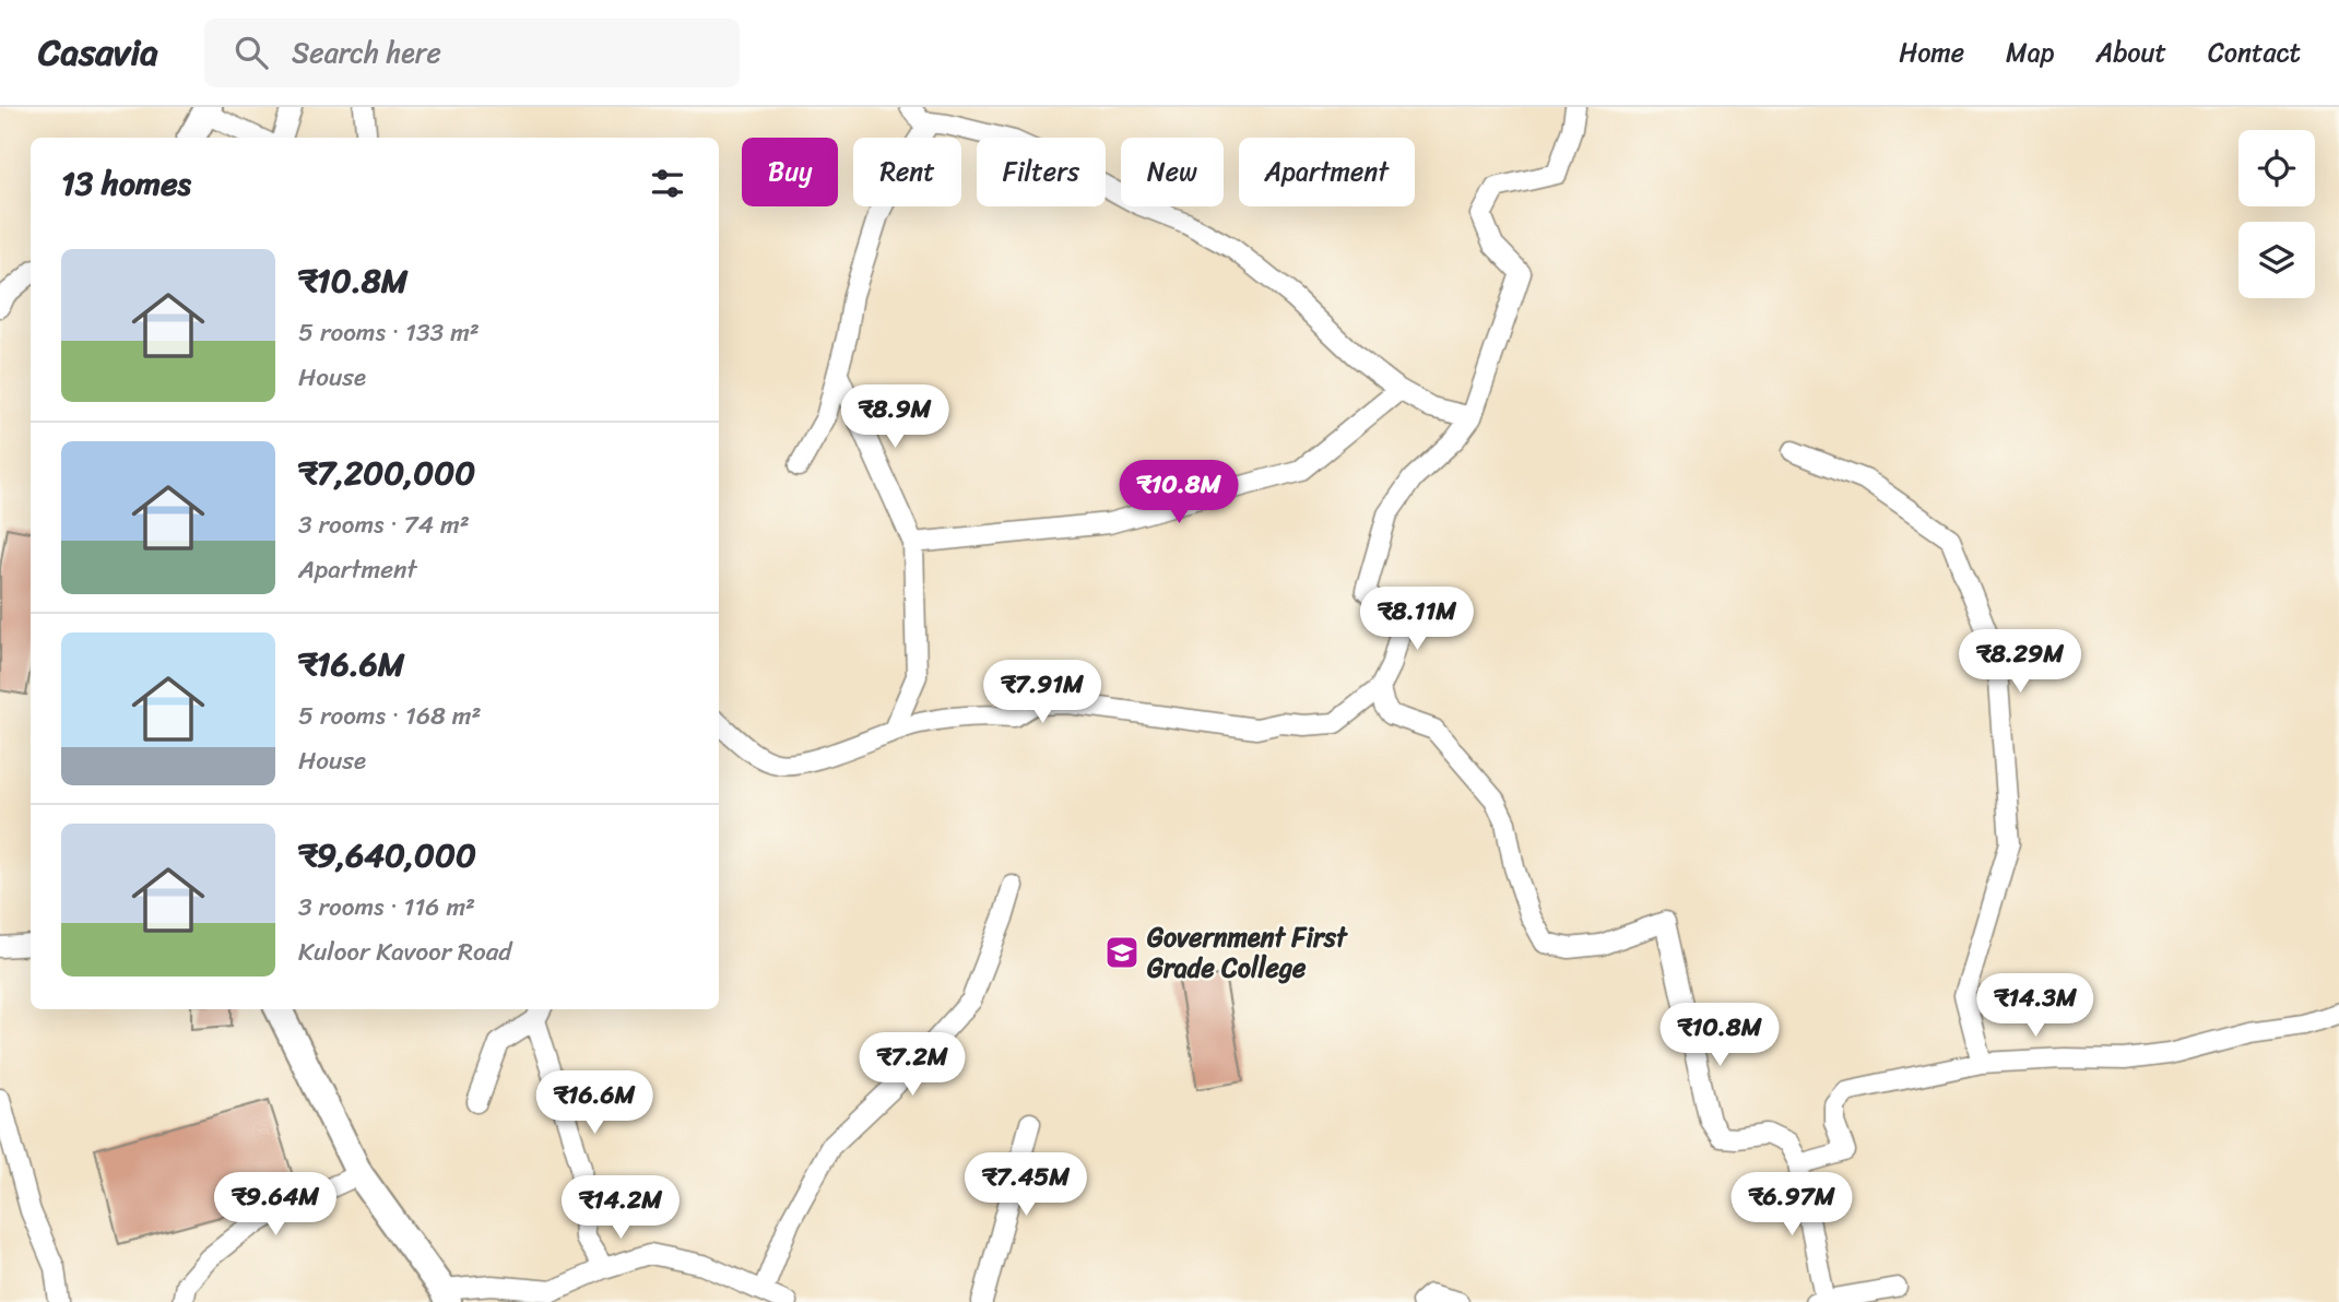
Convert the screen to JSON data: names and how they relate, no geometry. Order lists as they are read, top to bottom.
{
  "places": {
    "school or university": ["Government First Grade College"]
  },
  "page": {
    "header": "Casavia",
    "search": "Search here",
    "nav": [
      "Home",
      "Map",
      "About",
      "Contact"
    ],
    "chip": [
      "Buy",
      "Rent",
      "Filters",
      "New",
      "Apartment"
    ],
    "heading": "13 homes",
    "list": [
      {
        "name": "₹10.8M",
        "note": "5 rooms · 133 m² · House"
      },
      {
        "name": "₹7,200,000",
        "note": "3 rooms · 74 m² · Apartment"
      },
      {
        "name": "₹16.6M",
        "note": "5 rooms · 168 m² · House"
      },
      {
        "name": "₹9,640,000",
        "note": "3 rooms · 116 m² · Kuloor Kavoor Road"
      }
    ],
    "price": [
      "₹8.9M",
      "₹10.8M",
      "₹8.11M",
      "₹8.29M",
      "₹7.91M",
      "₹14.3M",
      "₹10.8M",
      "₹7.2M",
      "₹16.6M",
      "₹7.45M",
      "₹9.64M",
      "₹6.97M",
      "₹14.2M"
    ]
  }
}
